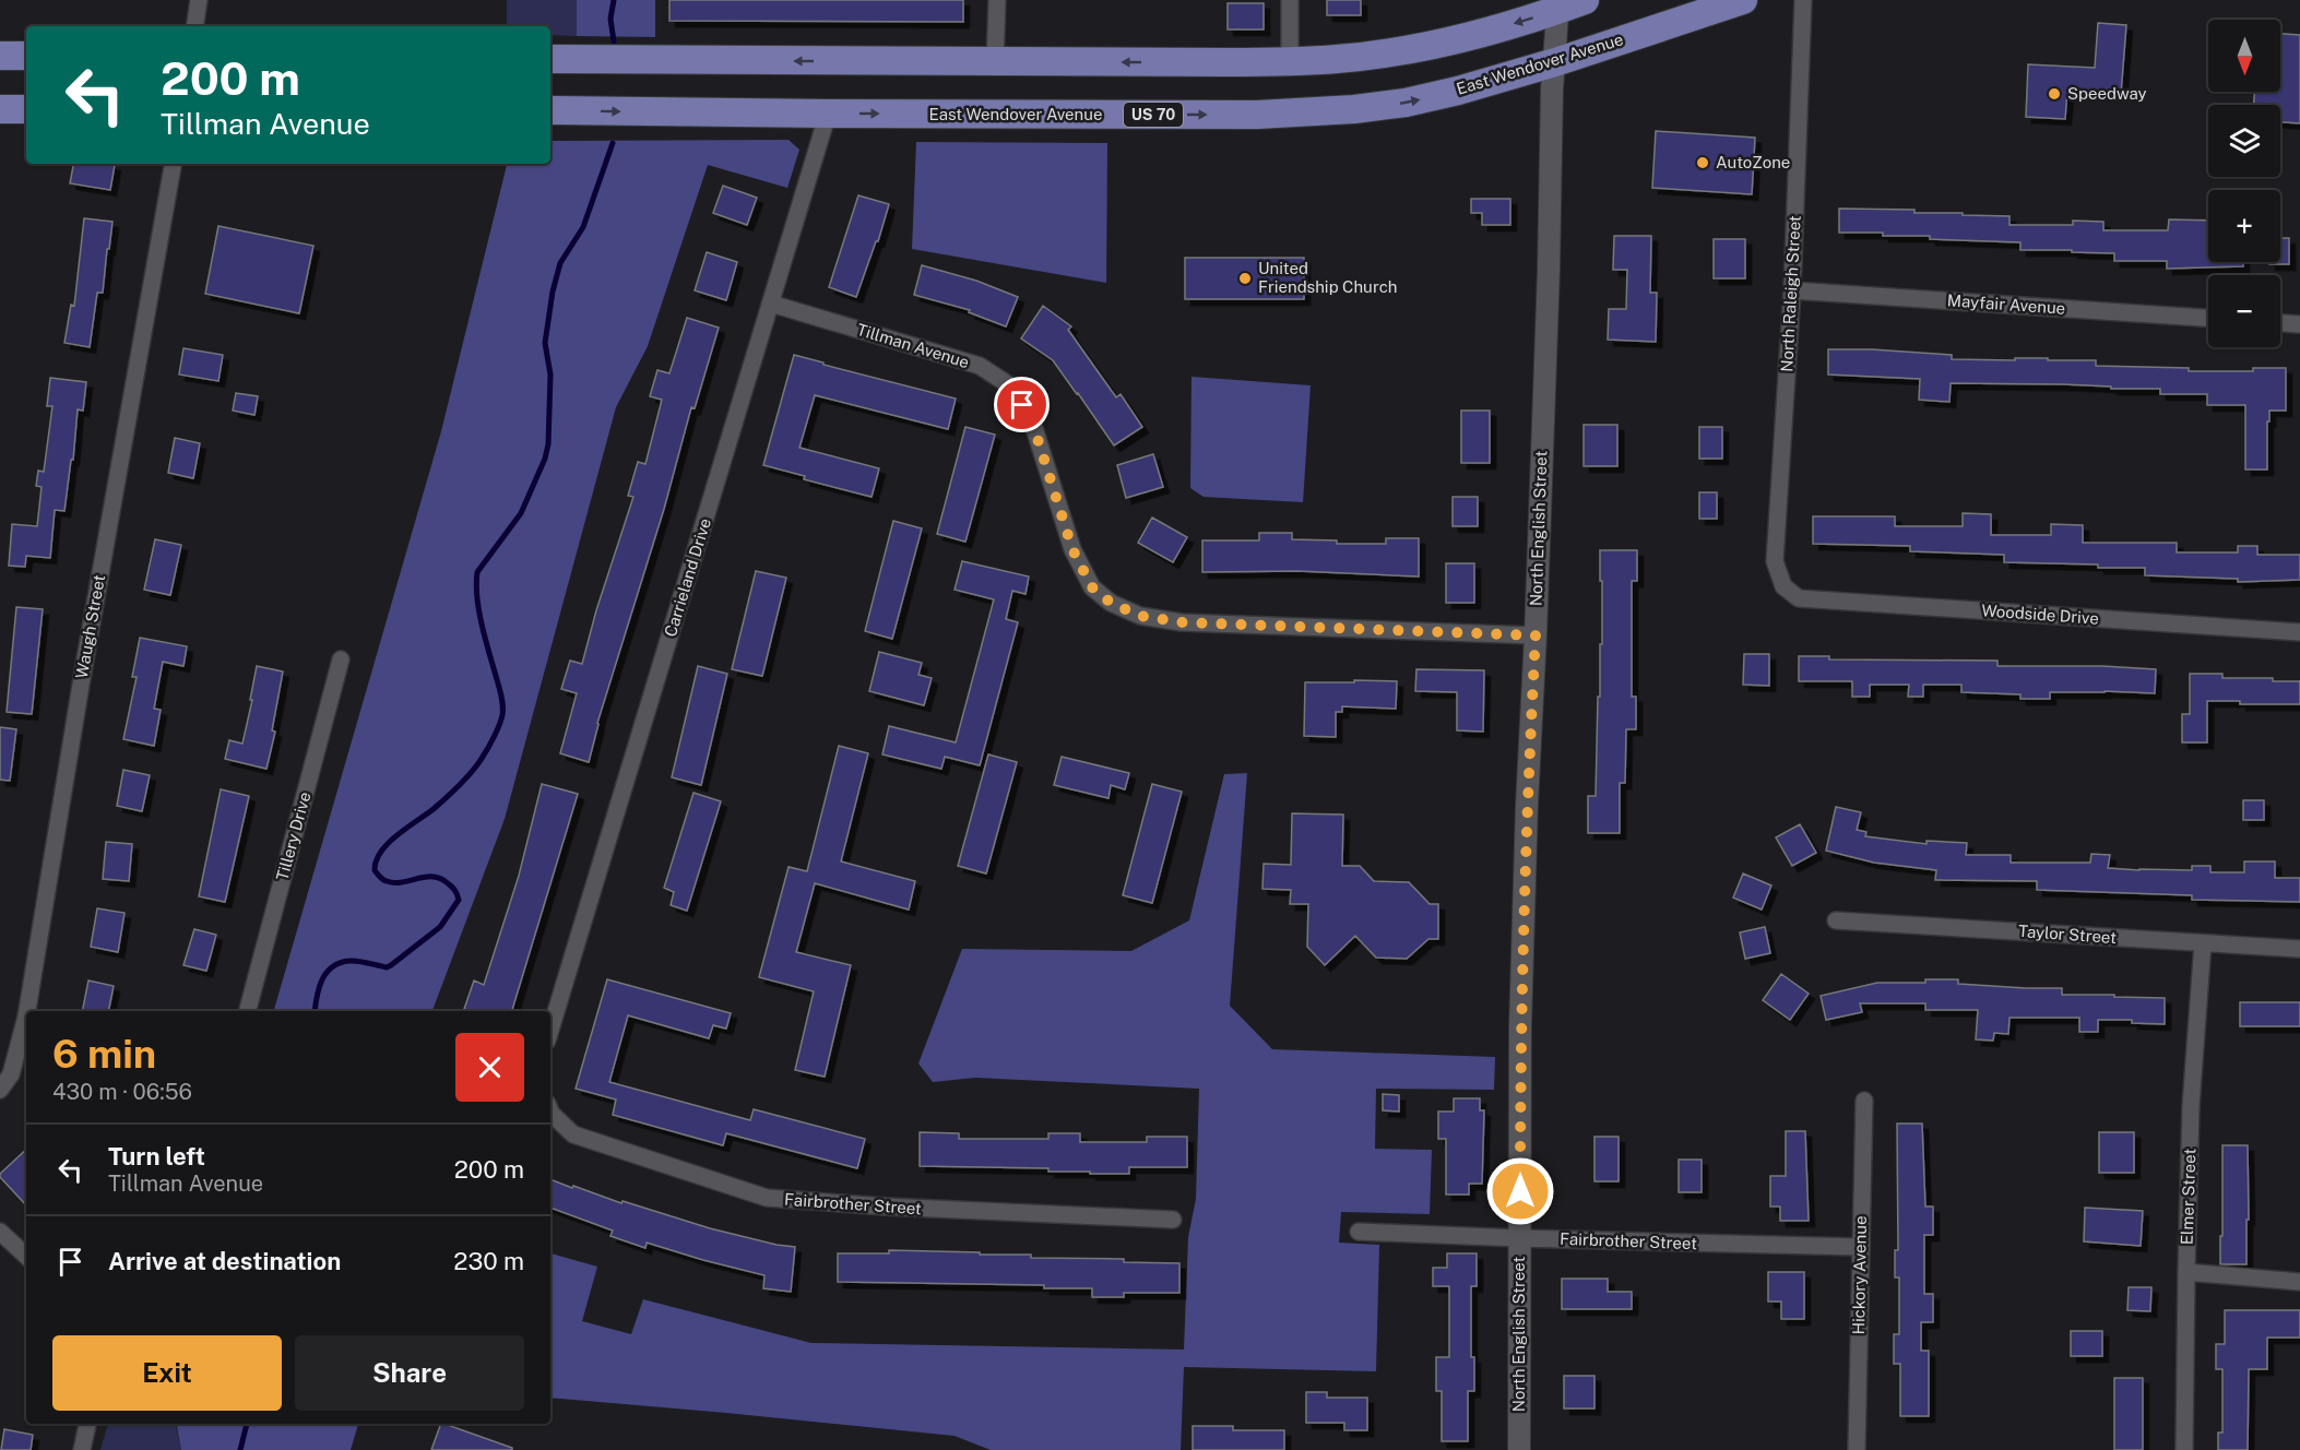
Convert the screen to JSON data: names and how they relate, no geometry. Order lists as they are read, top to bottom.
{
  "streets": {
    "highway": ["East Wendover Avenue", "US 70"],
    "street": [
      "North Raleigh Street",
      "Mayfair Avenue",
      "Tillman Avenue",
      "North English Street",
      "Carrieland Drive",
      "Woodside Drive",
      "Waugh Street",
      "Tillery Drive",
      "Taylor Street",
      "Elmer Street",
      "Fairbrother Street",
      "Hickory Avenue"
    ]
  },
  "crossings": [
    ["East Wendover Avenue", "North English Street"],
    ["East Wendover Avenue", "Carrieland Drive"],
    ["North Raleigh Street", "Mayfair Avenue"],
    ["North Raleigh Street", "Woodside Drive"],
    ["Tillman Avenue", "North English Street"],
    ["Tillman Avenue", "Carrieland Drive"],
    ["North English Street", "Fairbrother Street"],
    ["Taylor Street", "Elmer Street"],
    ["Fairbrother Street", "Hickory Avenue"]
  ],
  "places": ["Speedway", "AutoZone", "United Friendship Church"],
  "north": "bottom",
  "page": {
    "map_buttons": ["+", "−"],
    "turn": ["200 m", "Tillman Avenue"],
    "heading": ["6 min", "430 m · 06:56"],
    "list": [
      {
        "name": "Turn left",
        "note": "Tillman Avenue",
        "value": "200 m"
      },
      {
        "name": "Arrive at destination",
        "value": "230 m"
      }
    ],
    "buttons": ["Exit", "Share"]
  }
}
